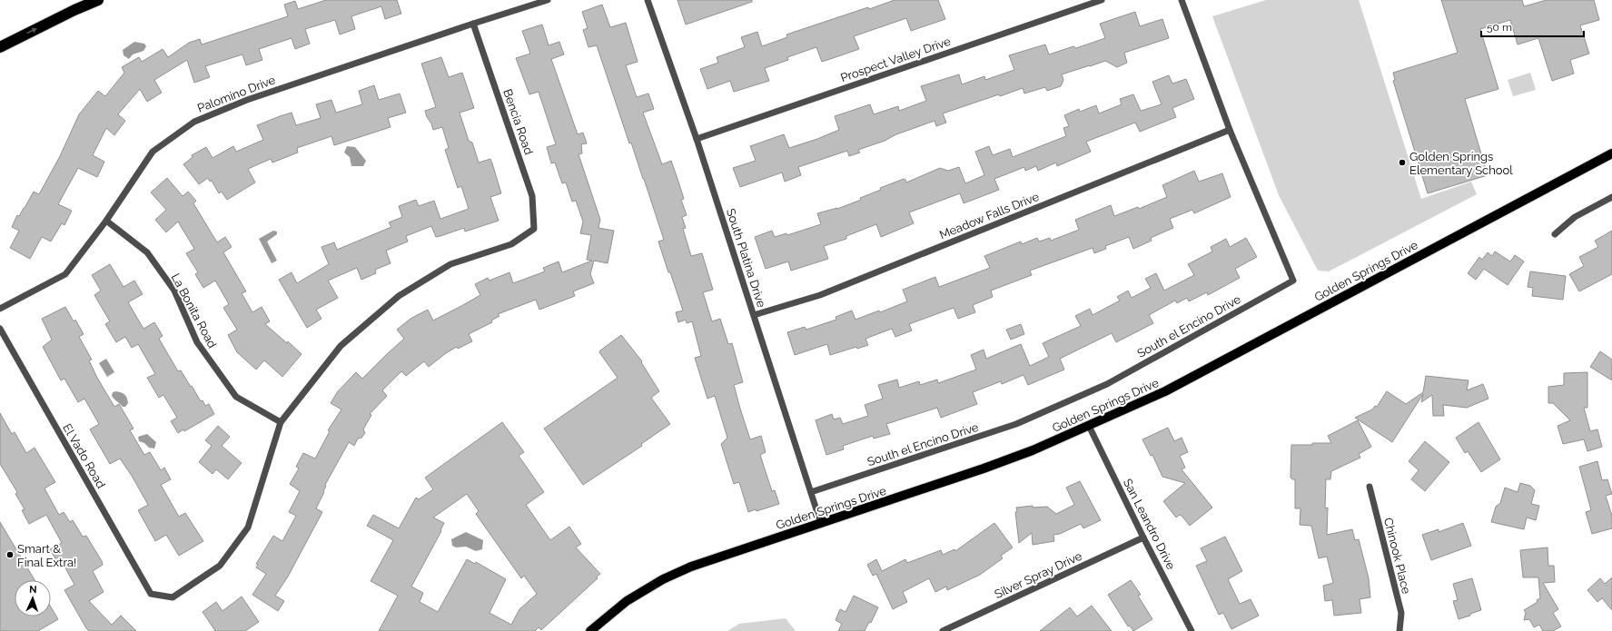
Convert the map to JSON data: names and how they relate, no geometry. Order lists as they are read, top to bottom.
{
  "streets": {
    "main road": ["Golden Springs Drive"],
    "street": [
      "Prospect Valley Drive",
      "Palomino Drive",
      "Bencia Road",
      "Meadow Falls Drive",
      "South Platina Drive",
      "La Bonita Road",
      "South el Encino Drive",
      "El Vado Road",
      "San Leandro Drive",
      "Chinook Place",
      "Silver Spray Drive"
    ]
  },
  "crossings": [
    ["Prospect Valley Drive", "South Platina Drive"],
    ["Palomino Drive", "Bencia Road"],
    ["Palomino Drive", "La Bonita Road"],
    ["Bencia Road", "La Bonita Road"],
    ["Bencia Road", "El Vado Road"],
    ["Meadow Falls Drive", "South Platina Drive"],
    ["Meadow Falls Drive", "South el Encino Drive"],
    ["South Platina Drive", "Golden Springs Drive"],
    ["South Platina Drive", "South el Encino Drive"],
    ["Golden Springs Drive", "San Leandro Drive"],
    ["La Bonita Road", "El Vado Road"],
    ["San Leandro Drive", "Silver Spray Drive"]
  ],
  "places": ["Golden Springs Elementary School", "Smart & Final Extra!"],
  "scale_bar": "50 m",
  "north": "top"
}
